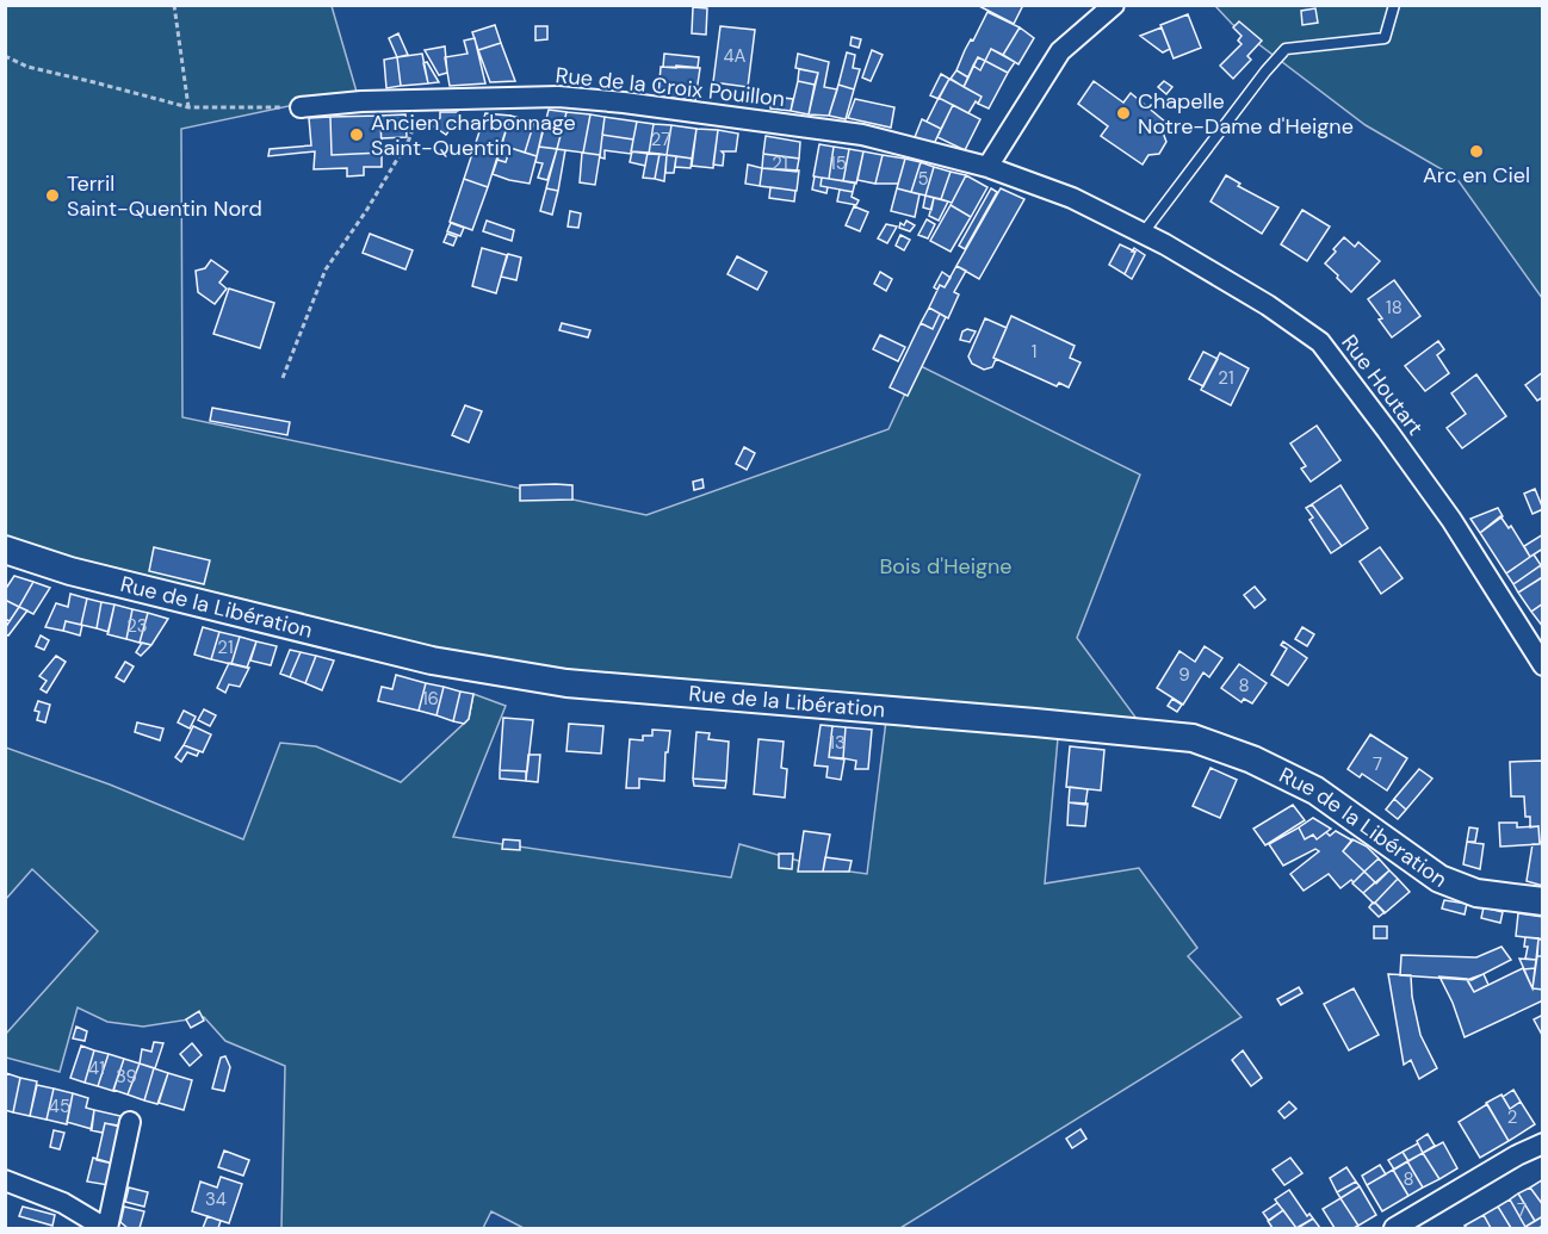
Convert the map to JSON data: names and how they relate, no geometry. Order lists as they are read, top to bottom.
{
  "streets": {
    "street": ["Rue de la Croix Pouillon", "Rue Houtart", "Rue de la Libération"]
  },
  "crossings": [
    ["Rue de la Croix Pouillon", "Rue Houtart"]
  ],
  "parks": ["Bois d'Heigne"],
  "places": [
    "Chapelle Notre-Dame d'Heigne",
    "Ancien charbonnage Saint-Quentin",
    "Arc en Ciel",
    "Terril Saint-Quentin Nord"
  ],
  "house_numbers": [
    "4A",
    "27",
    "21",
    "15",
    "5",
    "18",
    "1",
    "21",
    "23",
    "21",
    "9",
    "8",
    "16",
    "13",
    "7",
    "41",
    "39",
    "45",
    "2",
    "8",
    "34",
    "7"
  ]
}
